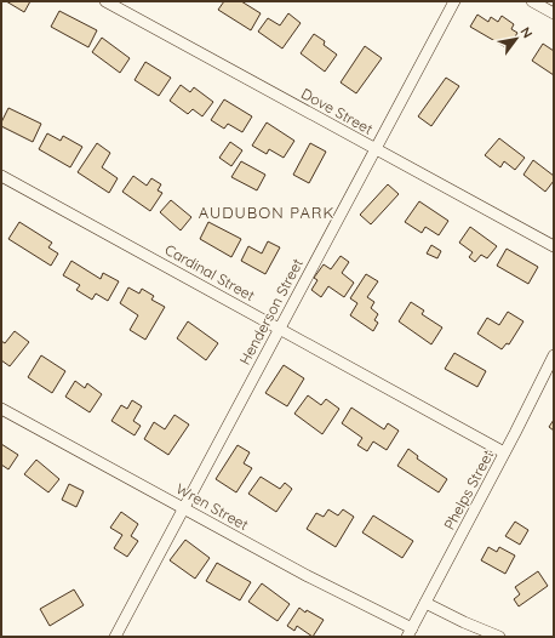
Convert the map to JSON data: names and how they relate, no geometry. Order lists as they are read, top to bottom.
{
  "streets": {
    "street": [
      "Dove Street",
      "Cardinal Street",
      "Henderson Street",
      "Phelps Street",
      "Wren Street"
    ]
  },
  "crossings": [
    ["Dove Street", "Henderson Street"],
    ["Cardinal Street", "Henderson Street"],
    ["Cardinal Street", "Phelps Street"],
    ["Henderson Street", "Wren Street"],
    ["Phelps Street", "Wren Street"]
  ],
  "districts": ["AUDUBON PARK"],
  "north": "top right"
}
